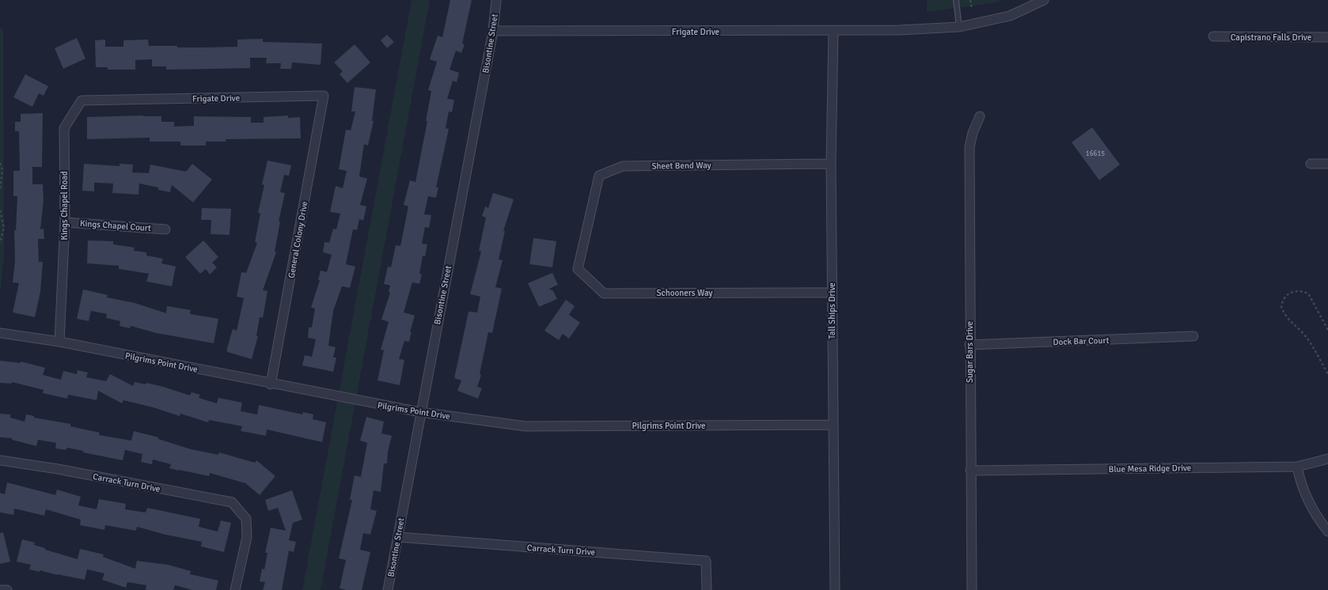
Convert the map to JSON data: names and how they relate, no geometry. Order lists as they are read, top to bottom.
{
  "streets": {
    "street": [
      "Frigate Drive",
      "Capistrano Falls Drive",
      "Bisontine Street",
      "Sheet Bend Way",
      "Kings Chapel Road",
      "Kings Chapel Court",
      "General Colony Drive",
      "Schooners Way",
      "Tall Ships Drive",
      "Dock Bar Court",
      "Sugar Bars Drive",
      "Pilgrims Point Drive",
      "Blue Mesa Ridge Drive",
      "Carrack Turn Drive"
    ]
  },
  "crossings": [
    ["Frigate Drive", "Bisontine Street"],
    ["Frigate Drive", "Kings Chapel Road"],
    ["Frigate Drive", "General Colony Drive"],
    ["Frigate Drive", "Tall Ships Drive"],
    ["Bisontine Street", "Pilgrims Point Drive"],
    ["Bisontine Street", "Carrack Turn Drive"],
    ["Sheet Bend Way", "Schooners Way"],
    ["Sheet Bend Way", "Tall Ships Drive"],
    ["Kings Chapel Road", "Kings Chapel Court"],
    ["Kings Chapel Road", "Pilgrims Point Drive"],
    ["General Colony Drive", "Pilgrims Point Drive"],
    ["Schooners Way", "Tall Ships Drive"],
    ["Tall Ships Drive", "Pilgrims Point Drive"],
    ["Dock Bar Court", "Sugar Bars Drive"],
    ["Sugar Bars Drive", "Blue Mesa Ridge Drive"]
  ],
  "house_numbers": ["16615"]
}
